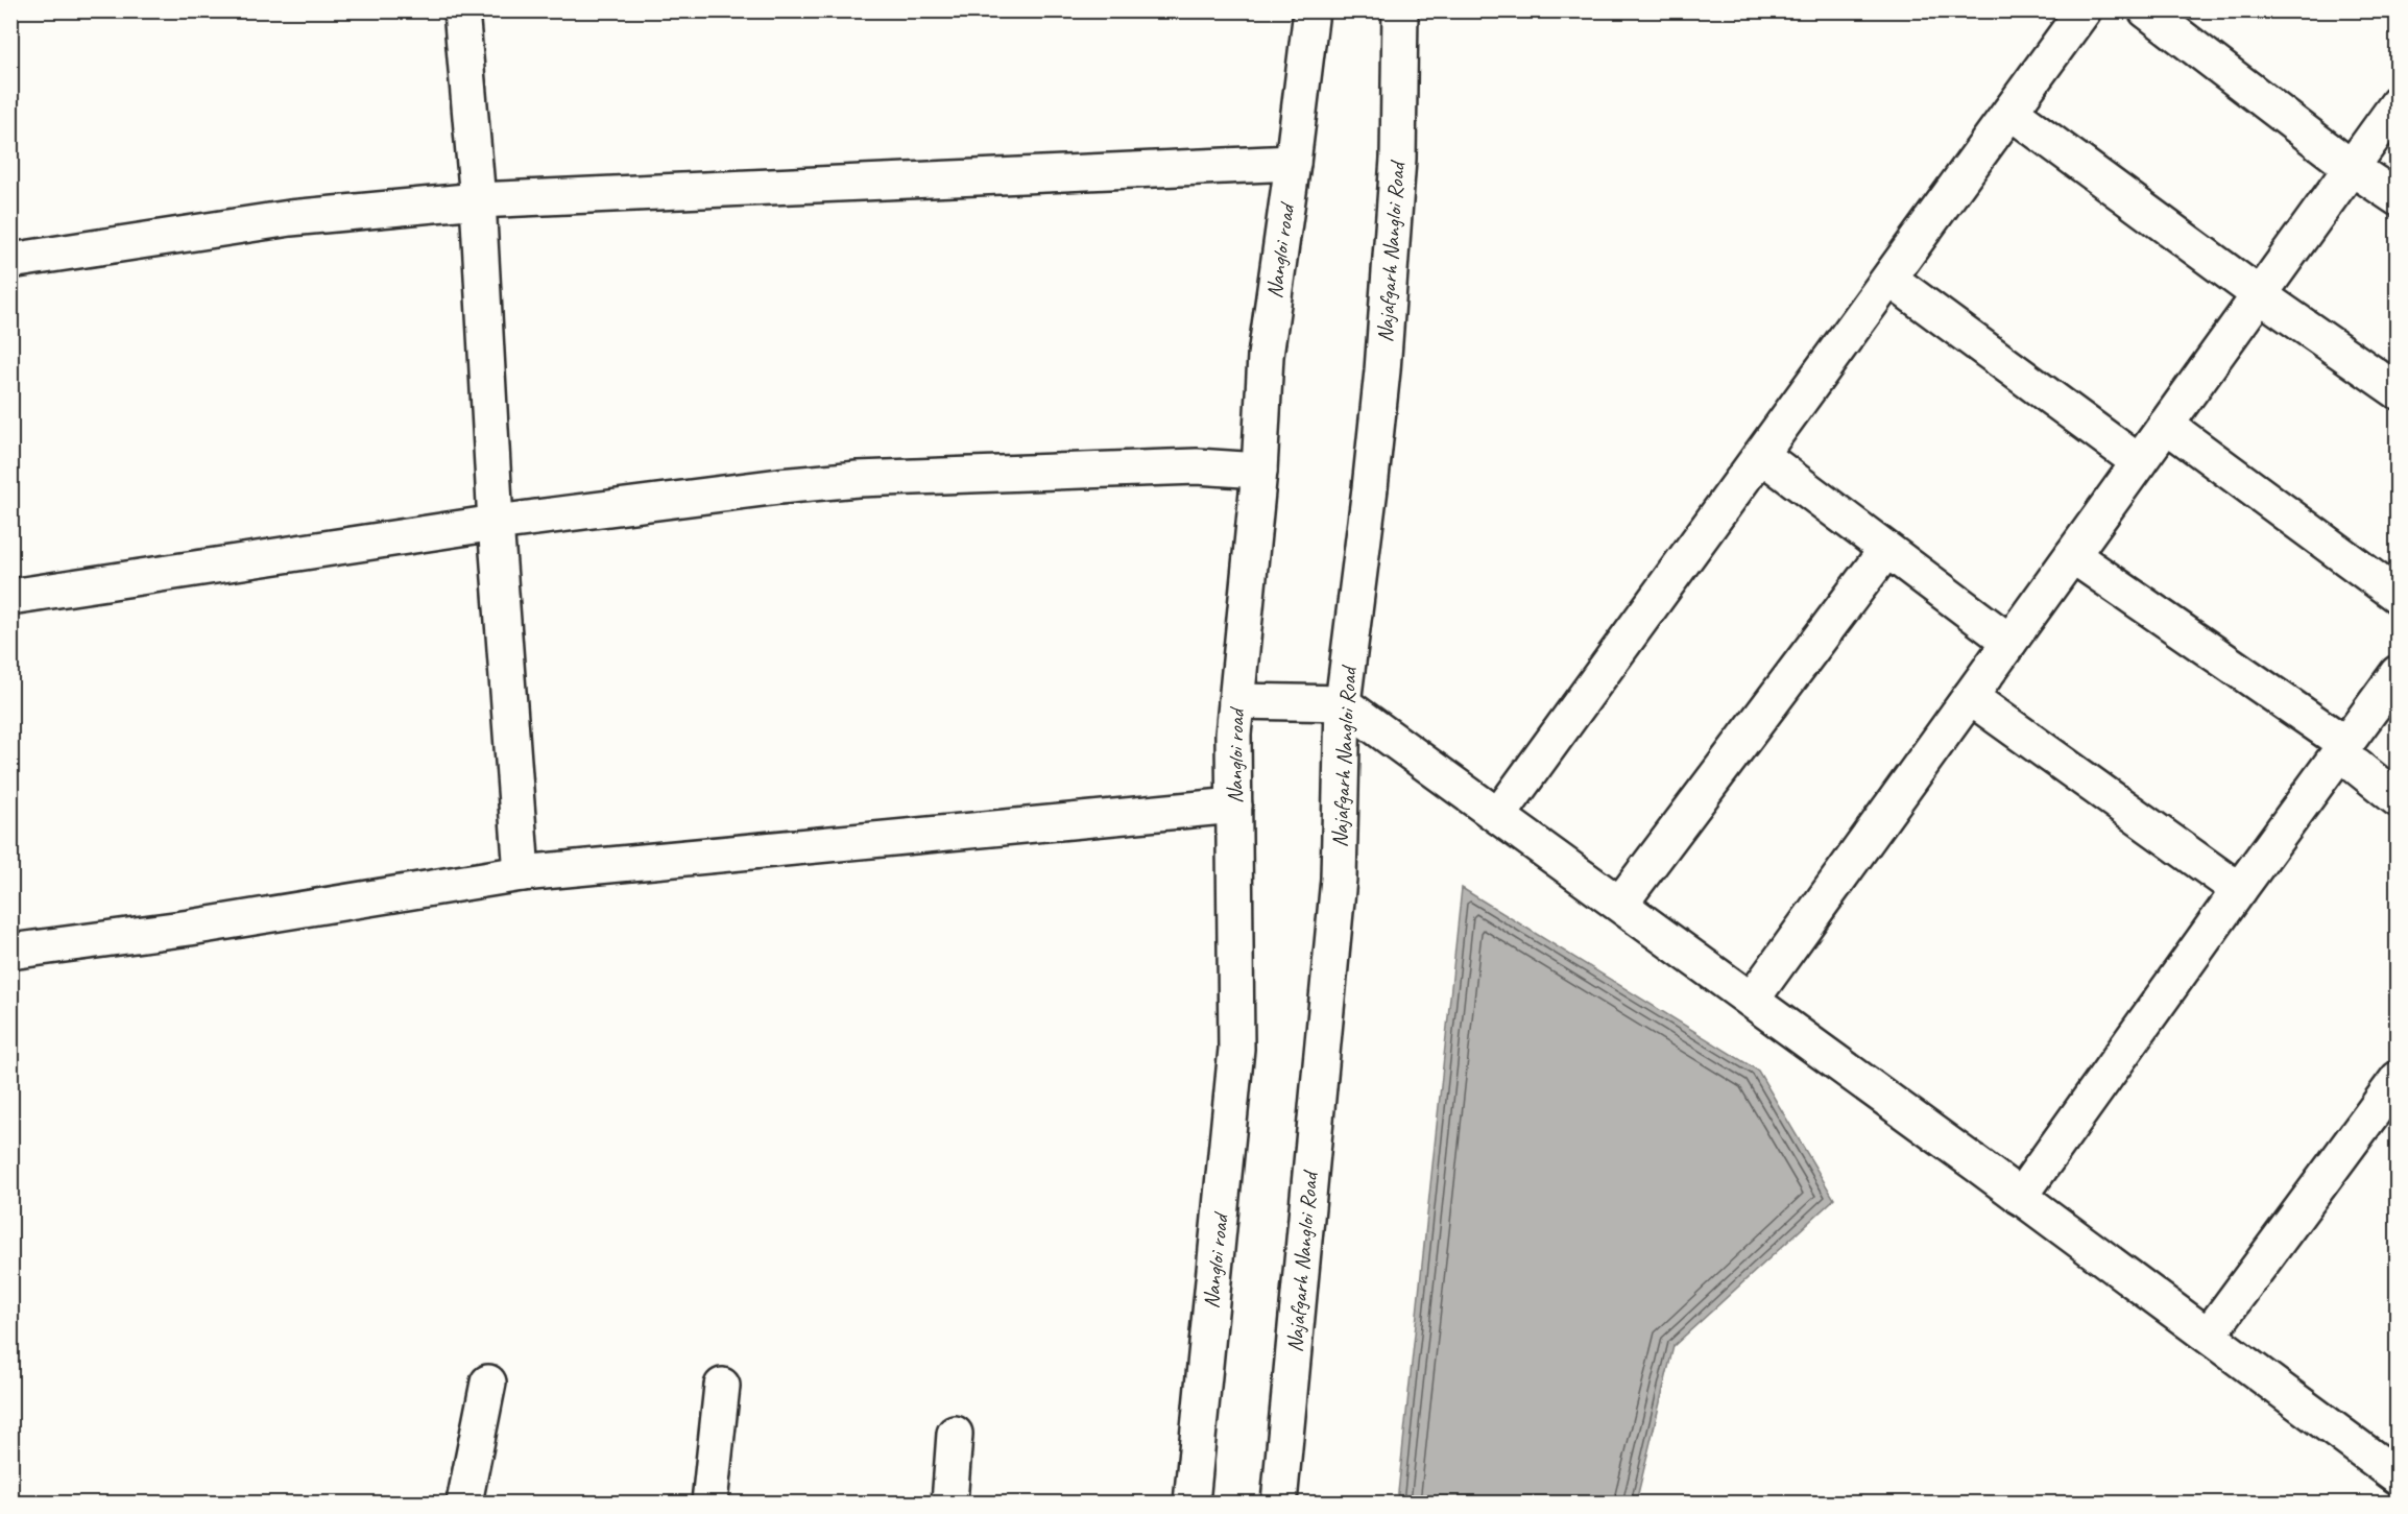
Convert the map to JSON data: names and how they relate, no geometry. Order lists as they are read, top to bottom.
{
  "streets": {
    "street": ["Nangloi road", "Najafgarh Nangloi Road"]
  }
}
